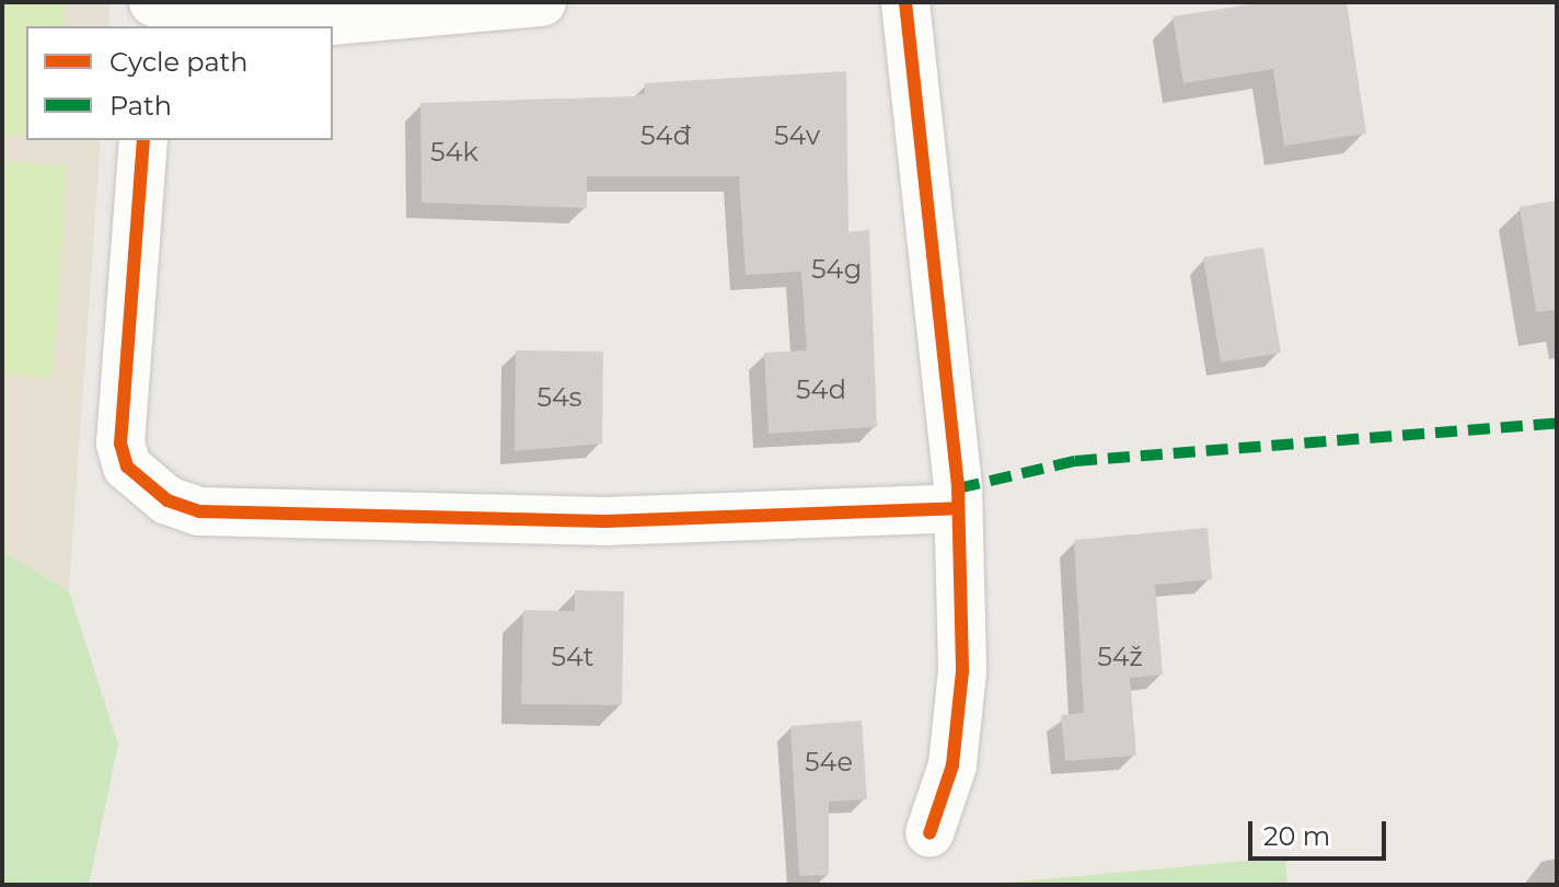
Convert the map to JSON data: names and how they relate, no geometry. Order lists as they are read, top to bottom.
{
  "house_numbers": [
    "54đ",
    "54v",
    "54k",
    "54g",
    "54d",
    "54s",
    "54t",
    "54ž",
    "54e"
  ],
  "legend": ["Cycle path", "Path"],
  "scale_bar": "20 m"
}
